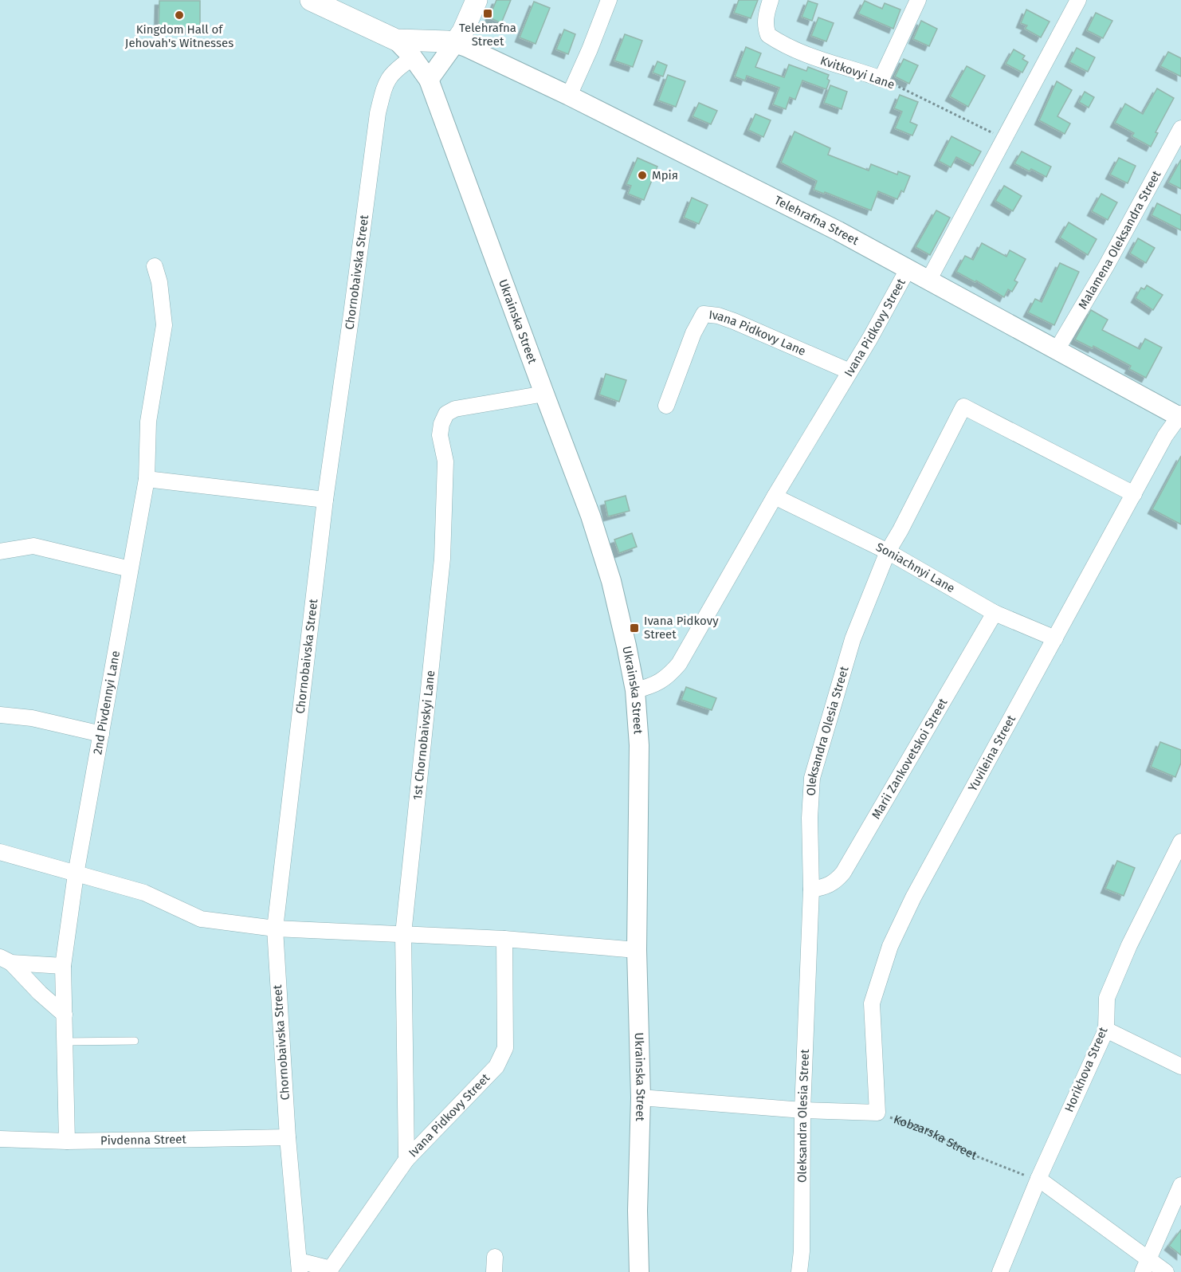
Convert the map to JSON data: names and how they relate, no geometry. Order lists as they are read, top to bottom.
{
  "streets": {
    "main road": ["Telehrafna Street"],
    "street": [
      "Kvitkovyi Lane",
      "Malamena Oleksandra Street",
      "Chornobaivska Street",
      "Ukrainska Street",
      "Ivana Pidkovy Street",
      "Ivana Pidkovy Lane",
      "Soniachnyi Lane",
      "2nd Pivdennyi Lane",
      "Oleksandra Olesia Street",
      "1st Chornobaivskyi Lane",
      "Yuvileina Street",
      "Marii Zankovetskoi Street",
      "Horikhova Street",
      "Kobzarska Street",
      "Pivdenna Street"
    ]
  },
  "crossings": [
    ["Telehrafna Street", "Malamena Oleksandra Street"],
    ["Telehrafna Street", "Ukrainska Street"],
    ["Telehrafna Street", "Ivana Pidkovy Street"],
    ["Telehrafna Street", "Yuvileina Street"],
    ["Chornobaivska Street", "Ukrainska Street"],
    ["Chornobaivska Street", "Pivdenna Street"],
    ["Ukrainska Street", "Ivana Pidkovy Street"],
    ["Ukrainska Street", "1st Chornobaivskyi Lane"],
    ["Ukrainska Street", "Kobzarska Street"],
    ["Ivana Pidkovy Street", "Ivana Pidkovy Lane"],
    ["Ivana Pidkovy Street", "Soniachnyi Lane"],
    ["Ivana Pidkovy Street", "1st Chornobaivskyi Lane"],
    ["Soniachnyi Lane", "Oleksandra Olesia Street"],
    ["Soniachnyi Lane", "Yuvileina Street"],
    ["Soniachnyi Lane", "Marii Zankovetskoi Street"],
    ["2nd Pivdennyi Lane", "Pivdenna Street"],
    ["Oleksandra Olesia Street", "Yuvileina Street"],
    ["Oleksandra Olesia Street", "Marii Zankovetskoi Street"],
    ["Oleksandra Olesia Street", "Kobzarska Street"],
    ["Yuvileina Street", "Kobzarska Street"],
    ["Horikhova Street", "Kobzarska Street"]
  ],
  "places": {
    "transit": ["Telehrafna Street", "Ivana Pidkovy Street"],
    "other": ["Kingdom Hall of Jehovah's Witnesses", "Мрія"]
  }
}
